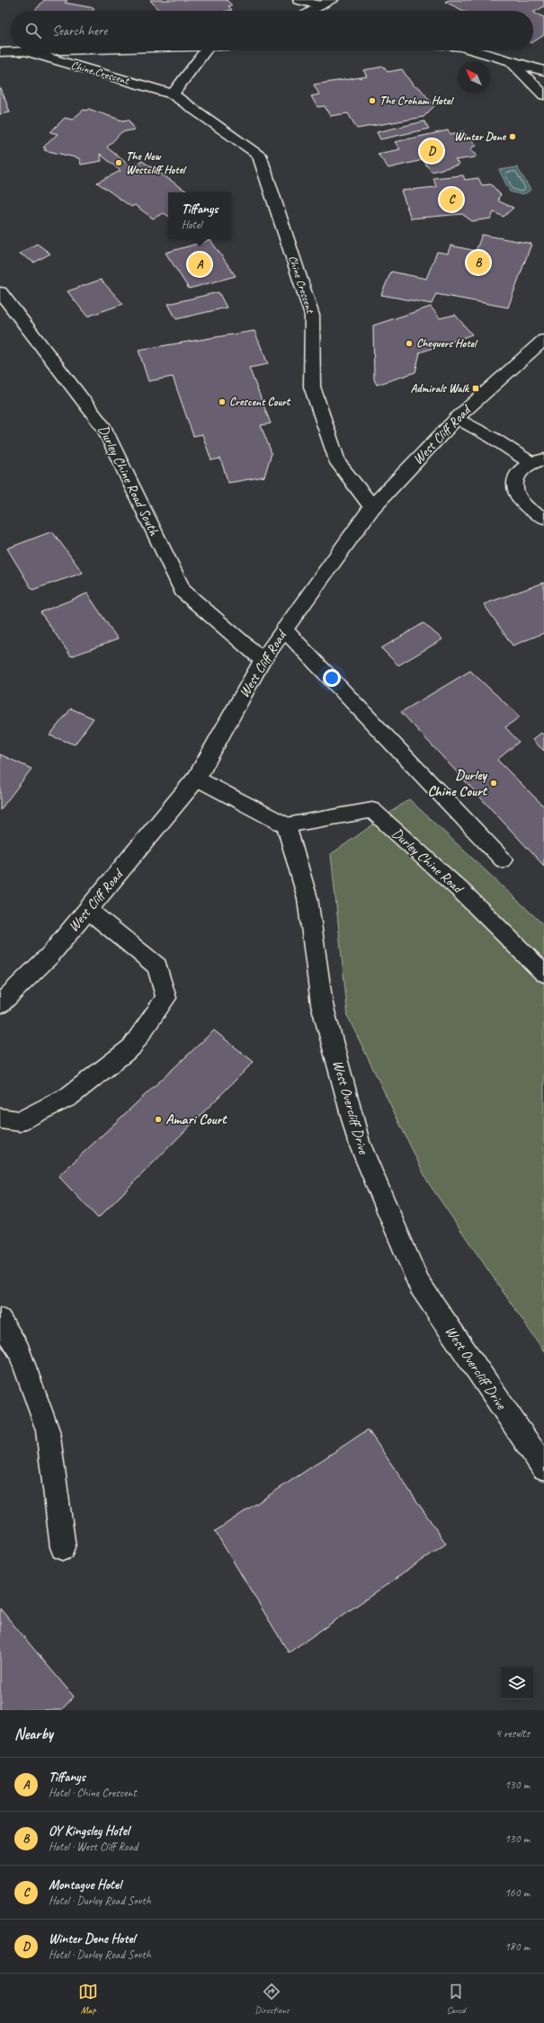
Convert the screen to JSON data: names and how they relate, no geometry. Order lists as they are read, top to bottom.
{
  "streets": {
    "street": [
      "Chine Crescent",
      "West Cliff Road",
      "Durley Chine Road South",
      "West Overcliff Drive"
    ],
    "lane": ["Durley Chine Road"]
  },
  "crossings": [
    ["Chine Crescent", "West Cliff Road"],
    ["West Cliff Road", "Durley Chine Road South"],
    ["Durley Chine Road", "West Overcliff Drive"]
  ],
  "places": {
    "other": [
      "The Croham Hotel",
      "Winter Dene",
      "The New Westcliff Hotel",
      "Chequers Hotel",
      "Crescent Court",
      "Durley Chine Court",
      "Amari Court"
    ],
    "transit": ["Admirals Walk"]
  },
  "north": "top left",
  "page": {
    "search": "Search here",
    "pins": [
      "D",
      "C",
      "B",
      "A"
    ],
    "popup": ["Tiffanys", "Hotel"],
    "heading": ["Nearby", "4 results"],
    "list": [
      {
        "mark": "A",
        "name": "Tiffanys",
        "note": "Hotel · Chine Crescent",
        "value": "130 m"
      },
      {
        "mark": "B",
        "name": "OY Kingsley Hotel",
        "note": "Hotel · West Cliff Road",
        "value": "130 m"
      },
      {
        "mark": "C",
        "name": "Montague Hotel",
        "note": "Hotel · Durley Road South",
        "value": "160 m"
      },
      {
        "mark": "D",
        "name": "Winter Dene Hotel",
        "note": "Hotel · Durley Road South",
        "value": "180 m"
      }
    ],
    "nav": ["Map", "Directions", "Saved"]
  }
}
